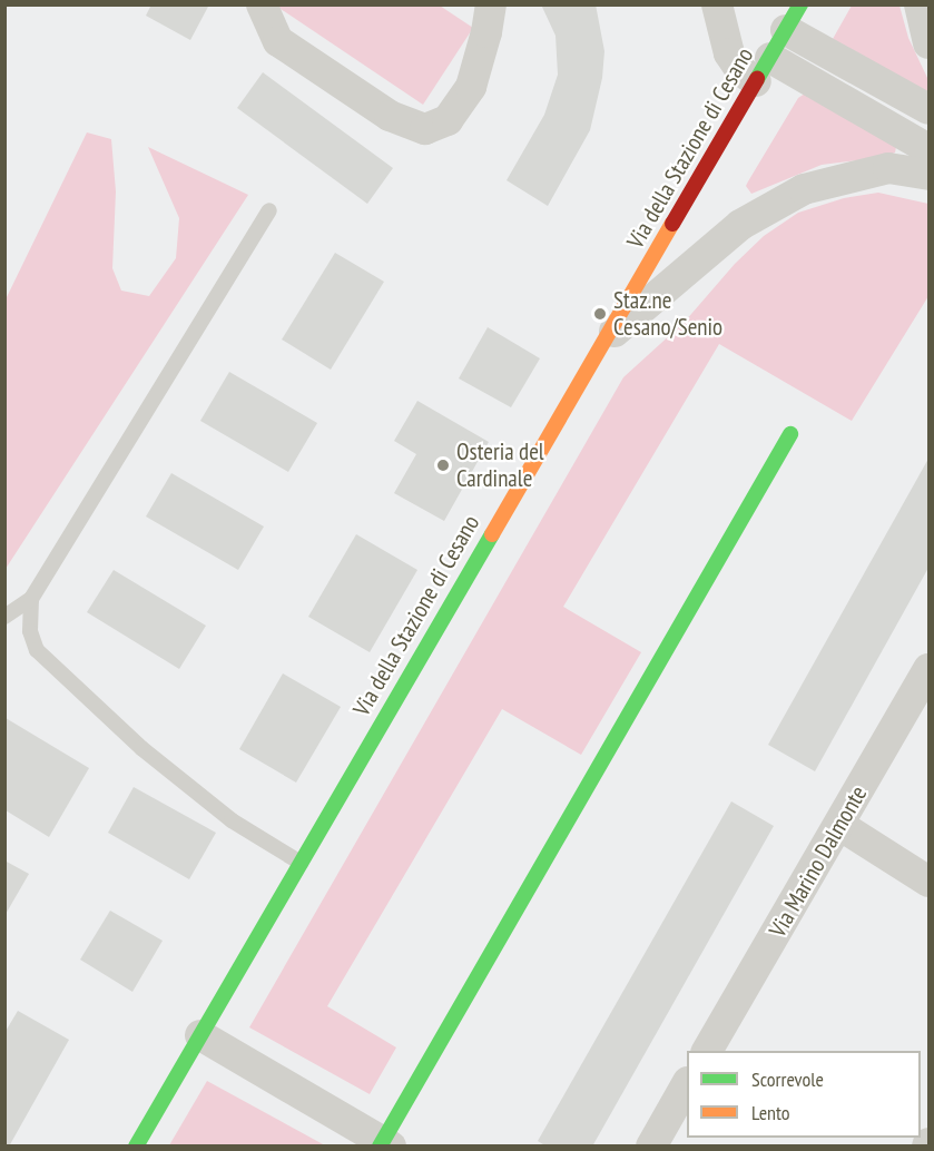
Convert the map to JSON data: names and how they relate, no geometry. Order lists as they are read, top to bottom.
{
  "streets": {
    "street": ["Via della Stazione di Cesano", "Via Marino Dalmonte"]
  },
  "places": ["Staz.ne Cesano/Senio", "Osteria del Cardinale"],
  "legend": ["Scorrevole", "Lento"]
}
